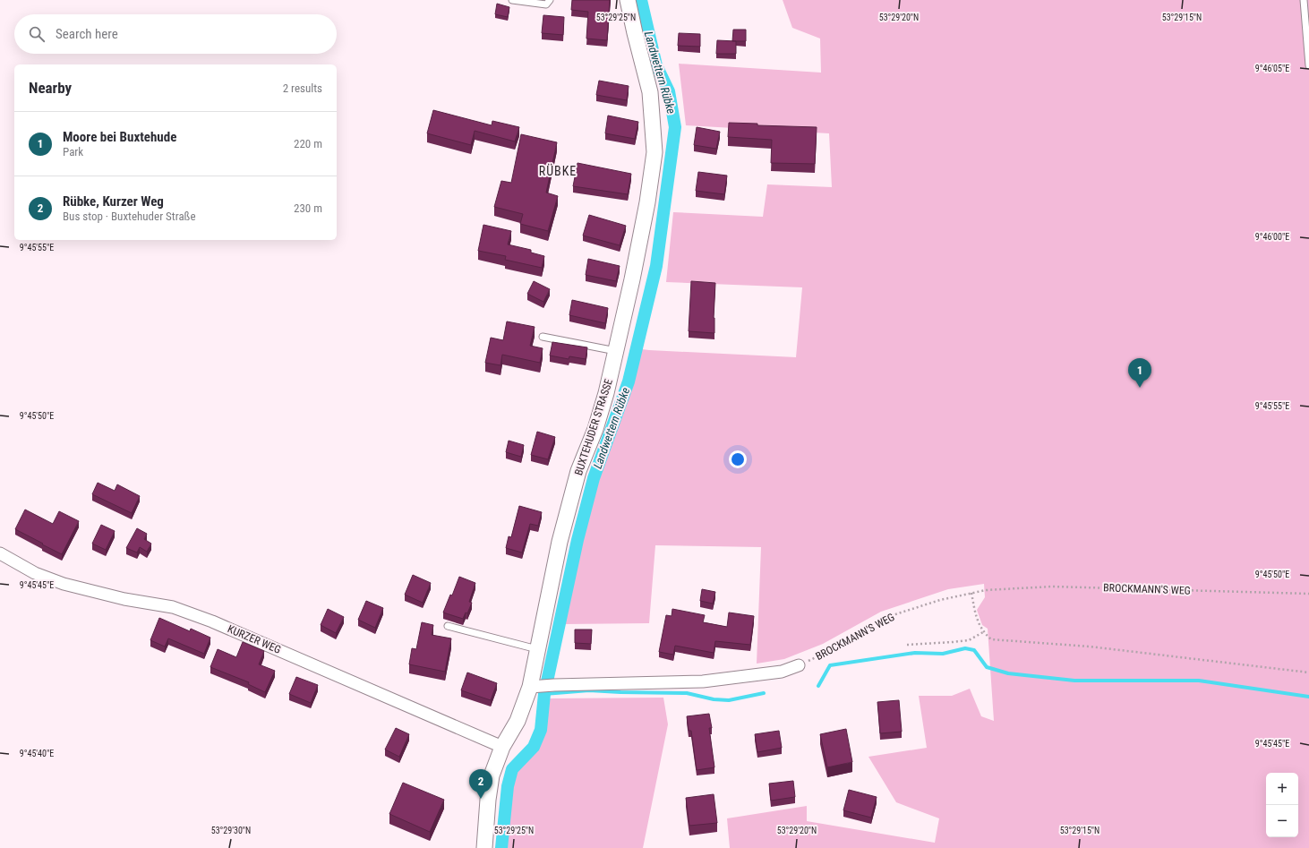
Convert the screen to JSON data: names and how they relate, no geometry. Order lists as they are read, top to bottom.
{
  "streets": {
    "street": ["BUXTEHUDER STRASSE", "KURZER WEG"],
    "path": ["BROCKMANN'S WEG"]
  },
  "crossings": [
    ["BUXTEHUDER STRASSE", "KURZER WEG"]
  ],
  "districts": ["RÜBKE"],
  "water": ["Landwettern Rübke"],
  "page": {
    "search": "Search here",
    "heading": ["Nearby", "2 results"],
    "list": [
      {
        "mark": "1",
        "name": "Moore bei Buxtehude",
        "note": "Park",
        "value": "220 m"
      },
      {
        "mark": "2",
        "name": "Rübke, Kurzer Weg",
        "note": "Bus stop · Buxtehuder Straße",
        "value": "230 m"
      }
    ],
    "pins": ["1", "2"],
    "map_buttons": ["+", "−"]
  },
  "coordinates": [
    "53°29'25\"N",
    "53°29'20\"N",
    "53°29'15\"N",
    "9°46'05\"E",
    "9°46'00\"E",
    "9°45'55\"E",
    "9°45'50\"E",
    "9°45'45\"E",
    "9°45'40\"E",
    "53°29'30\"N"
  ]
}
